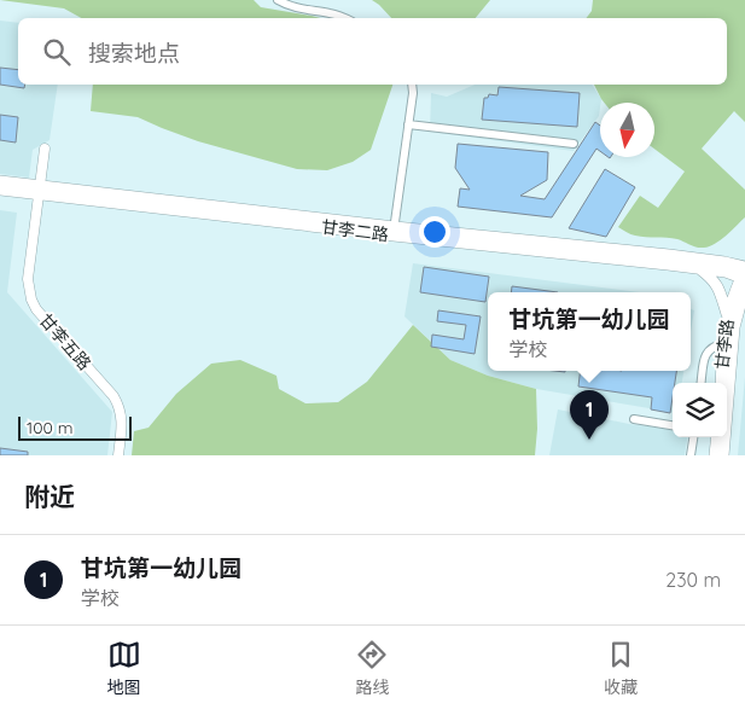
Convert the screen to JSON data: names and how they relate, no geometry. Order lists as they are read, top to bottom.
{
  "streets": {
    "main road": ["甘李二路", "甘李路"],
    "street": ["甘李五路"]
  },
  "crossings": [
    ["甘李二路", "甘李五路"],
    ["甘李二路", "甘李路"]
  ],
  "scale_bar": "100 m",
  "north": "bottom",
  "page": {
    "search": "搜索地点",
    "popup": ["甘坑第一幼儿园", "学校"],
    "pins": "1",
    "scale": "100 m",
    "heading": "附近",
    "list": [
      {
        "mark": "1",
        "name": "甘坑第一幼儿园",
        "note": "学校",
        "value": "230 m"
      }
    ],
    "nav": ["地图", "路线", "收藏"]
  }
}
